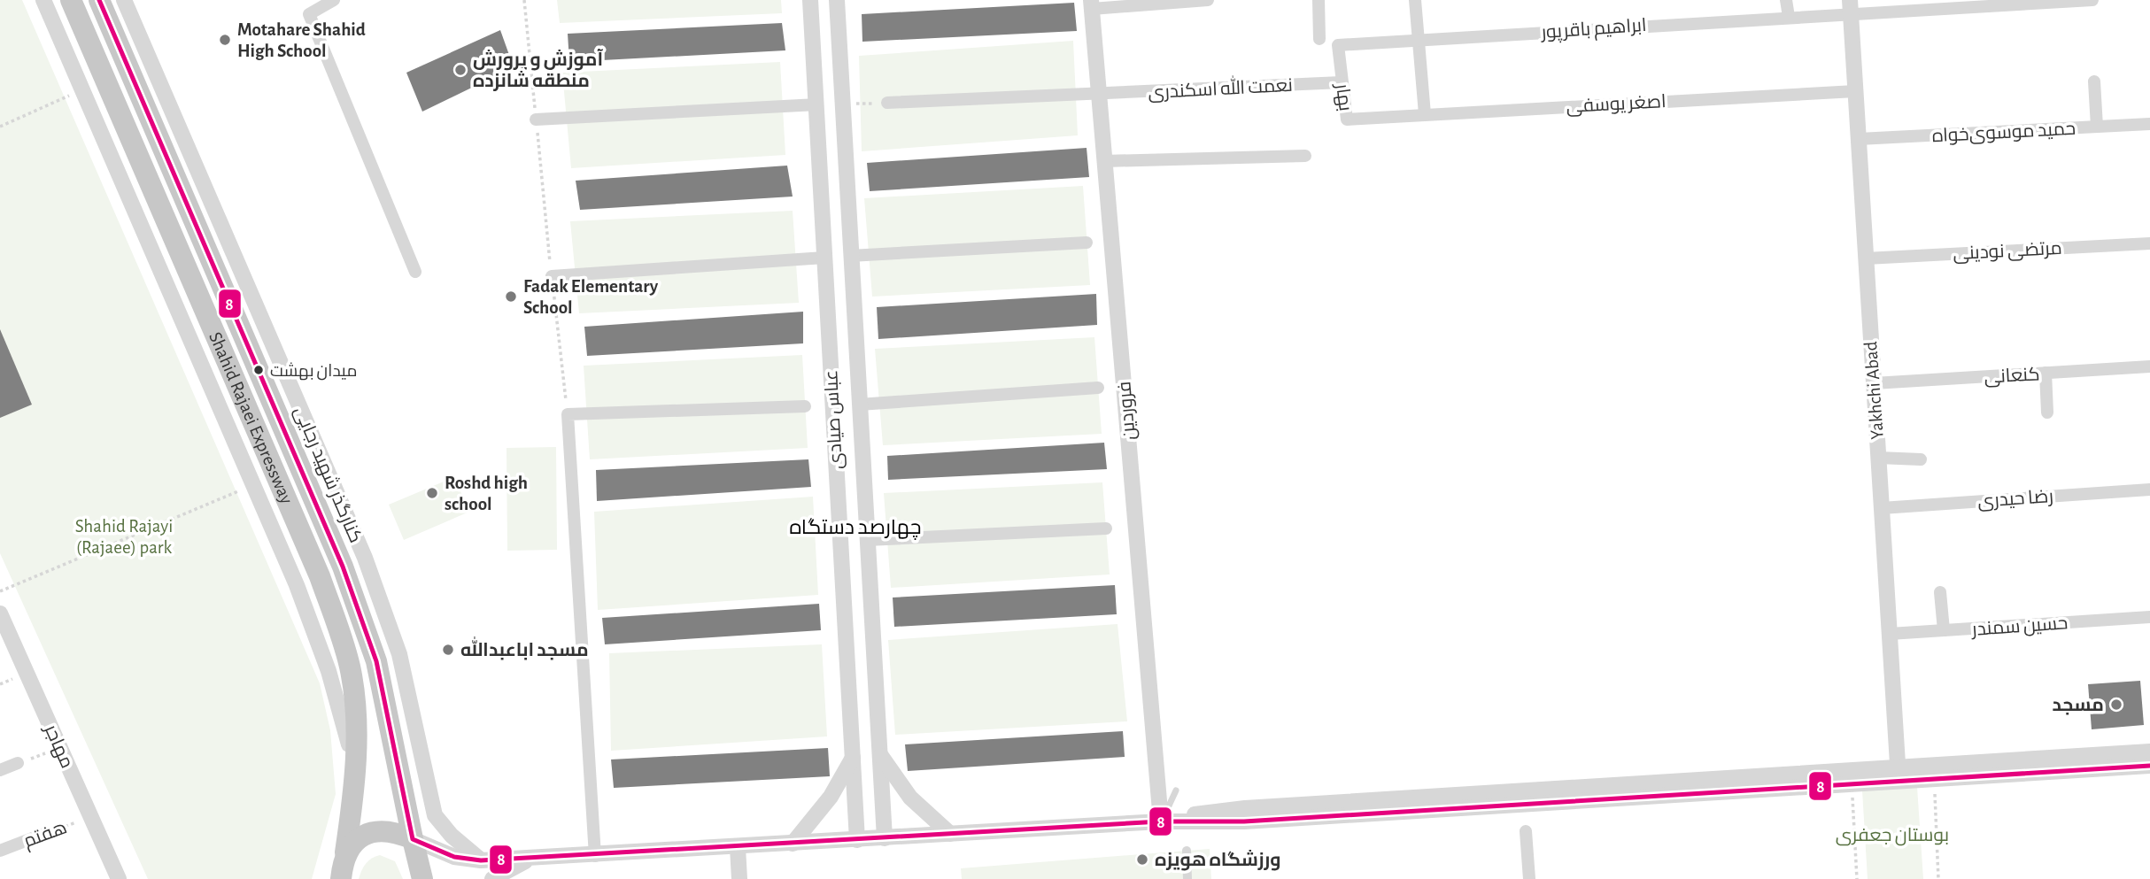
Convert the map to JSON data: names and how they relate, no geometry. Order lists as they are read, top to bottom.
{
  "streets": {
    "highway": ["Shahid Rajaei Expressway"],
    "street": [
      "ابراهیم باقرپور",
      "نعمت الله اسکندری",
      "بهار",
      "اصغر یوسفی",
      "حمید موسوی‌خواه",
      "مرتضی نودینی",
      "کنعانی",
      "Yakhchi Abad",
      "فروردین",
      "عباس صیادی",
      "کنارگذر شهید رجایی",
      "رضا حیدری",
      "حسین سمندر",
      "مهاجر",
      "هفتم"
    ]
  },
  "crossings": [
    ["ابراهیم باقرپور", "بهار"],
    ["ابراهیم باقرپور", "Yakhchi Abad"],
    ["نعمت الله اسکندری", "بهار"],
    ["نعمت الله اسکندری", "فروردین"],
    ["بهار", "اصغر یوسفی"],
    ["اصغر یوسفی", "Yakhchi Abad"],
    ["حمید موسوی‌خواه", "Yakhchi Abad"],
    ["مرتضی نودینی", "Yakhchi Abad"],
    ["کنعانی", "Yakhchi Abad"],
    ["Yakhchi Abad", "رضا حیدری"],
    ["Yakhchi Abad", "حسین سمندر"],
    ["مهاجر", "هفتم"]
  ],
  "districts": ["چهارصد دستگاه"],
  "parks": ["Shahid Rajayi (Rajaee) park", "بوستان جعفری"],
  "places": [
    "Motahare Shahid High School",
    "آموزش و پرورش منطقه شانزده",
    "Fadak Elementary School",
    "میدان بهشت",
    "Roshd high school",
    "مسجد اباعبدالله",
    "مسجد",
    "ورزشگاه هویزه"
  ],
  "lines": ["transit line 8"]
}
